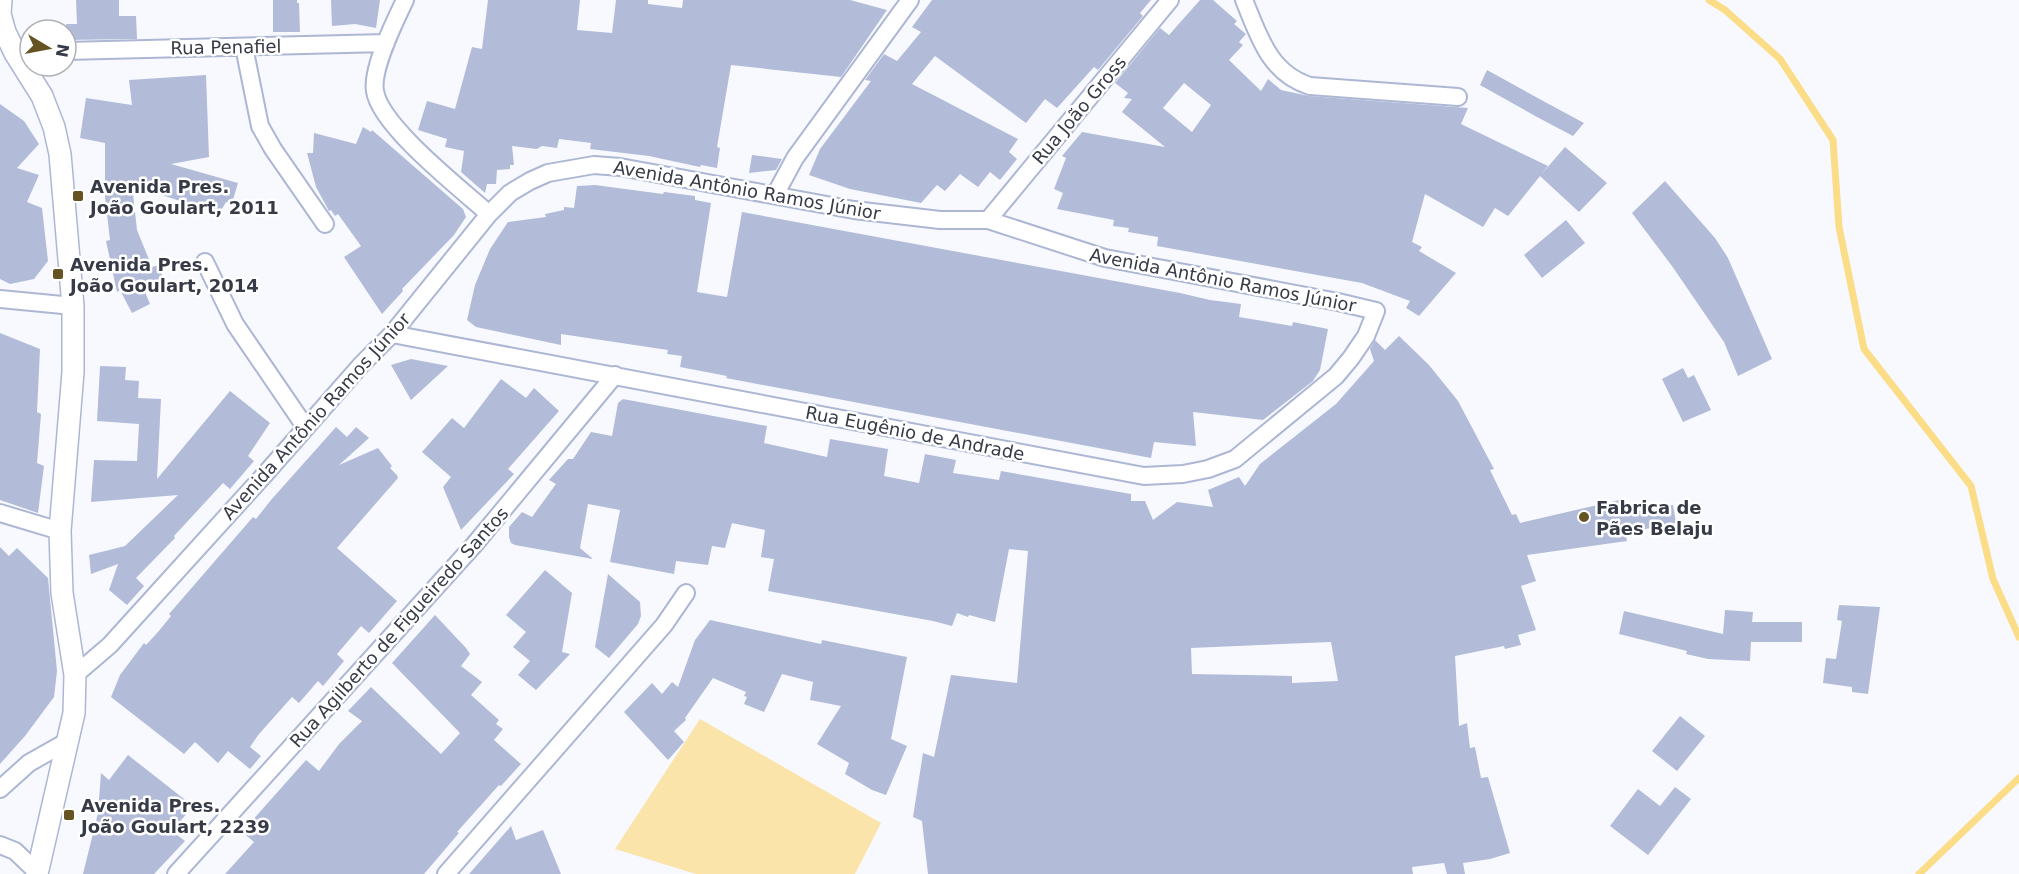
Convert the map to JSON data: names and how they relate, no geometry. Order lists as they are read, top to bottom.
{
  "streets": {
    "street": [
      "Rua Penafiel",
      "Rua João Gross",
      "Avenida Antônio Ramos Júnior",
      "Rua Eugênio de Andrade",
      "Rua Agilberto de Figueiredo Santos"
    ]
  },
  "crossings": [
    ["Rua João Gross", "Avenida Antônio Ramos Júnior"],
    ["Avenida Antônio Ramos Júnior", "Rua Eugênio de Andrade"],
    ["Rua Eugênio de Andrade", "Rua Agilberto de Figueiredo Santos"]
  ],
  "places": {
    "transit": ["Avenida Pres. João Goulart, 2011", "Avenida Pres. João Goulart, 2014", "Avenida Pres. João Goulart, 2239"],
    "other": ["Fabrica de Pães Belaju"]
  },
  "north": "right"
}
